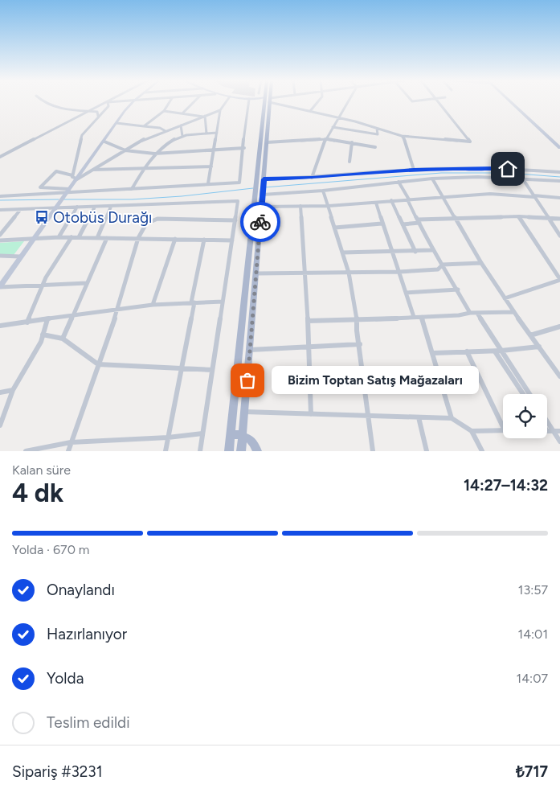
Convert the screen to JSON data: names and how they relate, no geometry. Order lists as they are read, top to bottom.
{
  "places": {
    "bus stop": ["Otobüs Durağı"],
    "other": ["Bizim Toptan Satış Mağazaları"]
  },
  "page": {
    "bubble": "Bizim Toptan Satış Mağazaları",
    "heading": ["4 dk", "Kalan süre", "14:27–14:32"],
    "panel": ["Sipariş #3231", "₺717"],
    "bar": "Yolda · 670 m",
    "list": [
      ["Onaylandı", "13:57"],
      ["Hazırlanıyor", "14:01"],
      ["Yolda", "14:07"],
      "Teslim edildi"
    ]
  }
}
